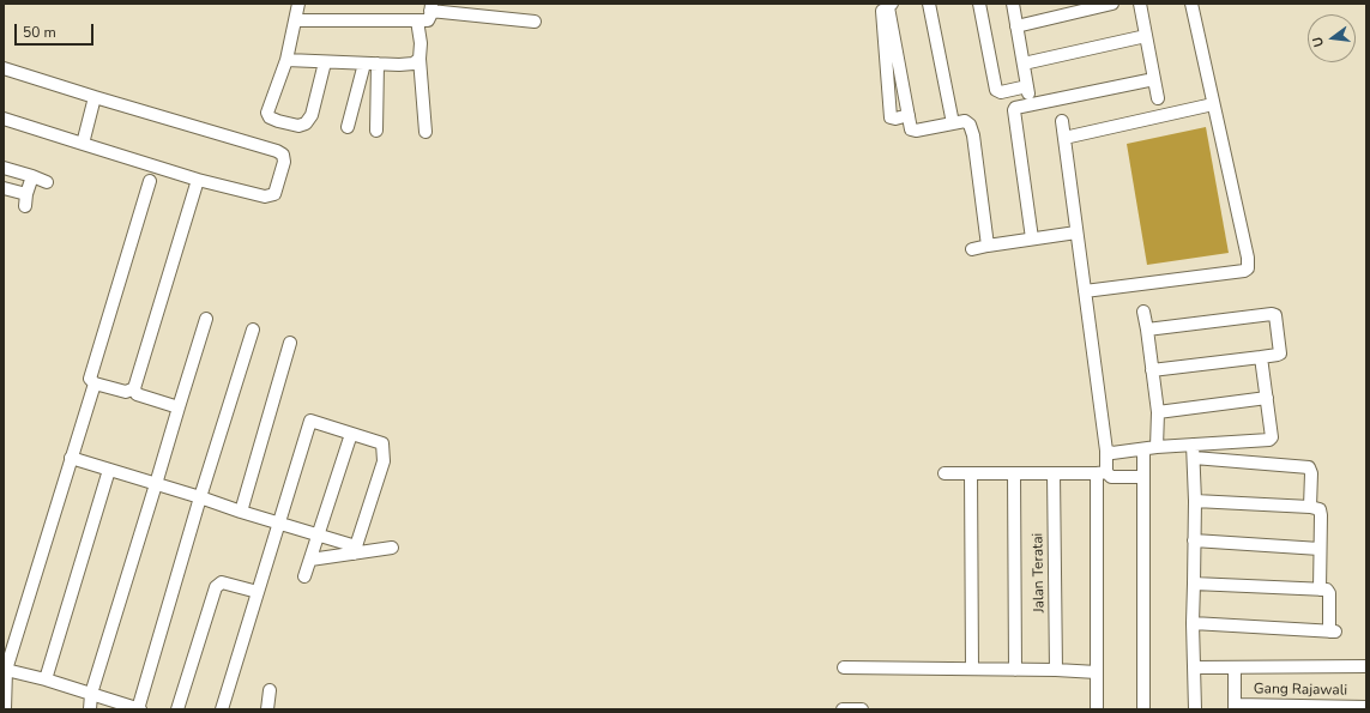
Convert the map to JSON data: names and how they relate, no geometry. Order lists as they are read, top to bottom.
{
  "streets": {
    "street": ["Jalan Teratai", "Gang Rajawali"]
  },
  "scale_bar": "50 m",
  "north": "left"
}
